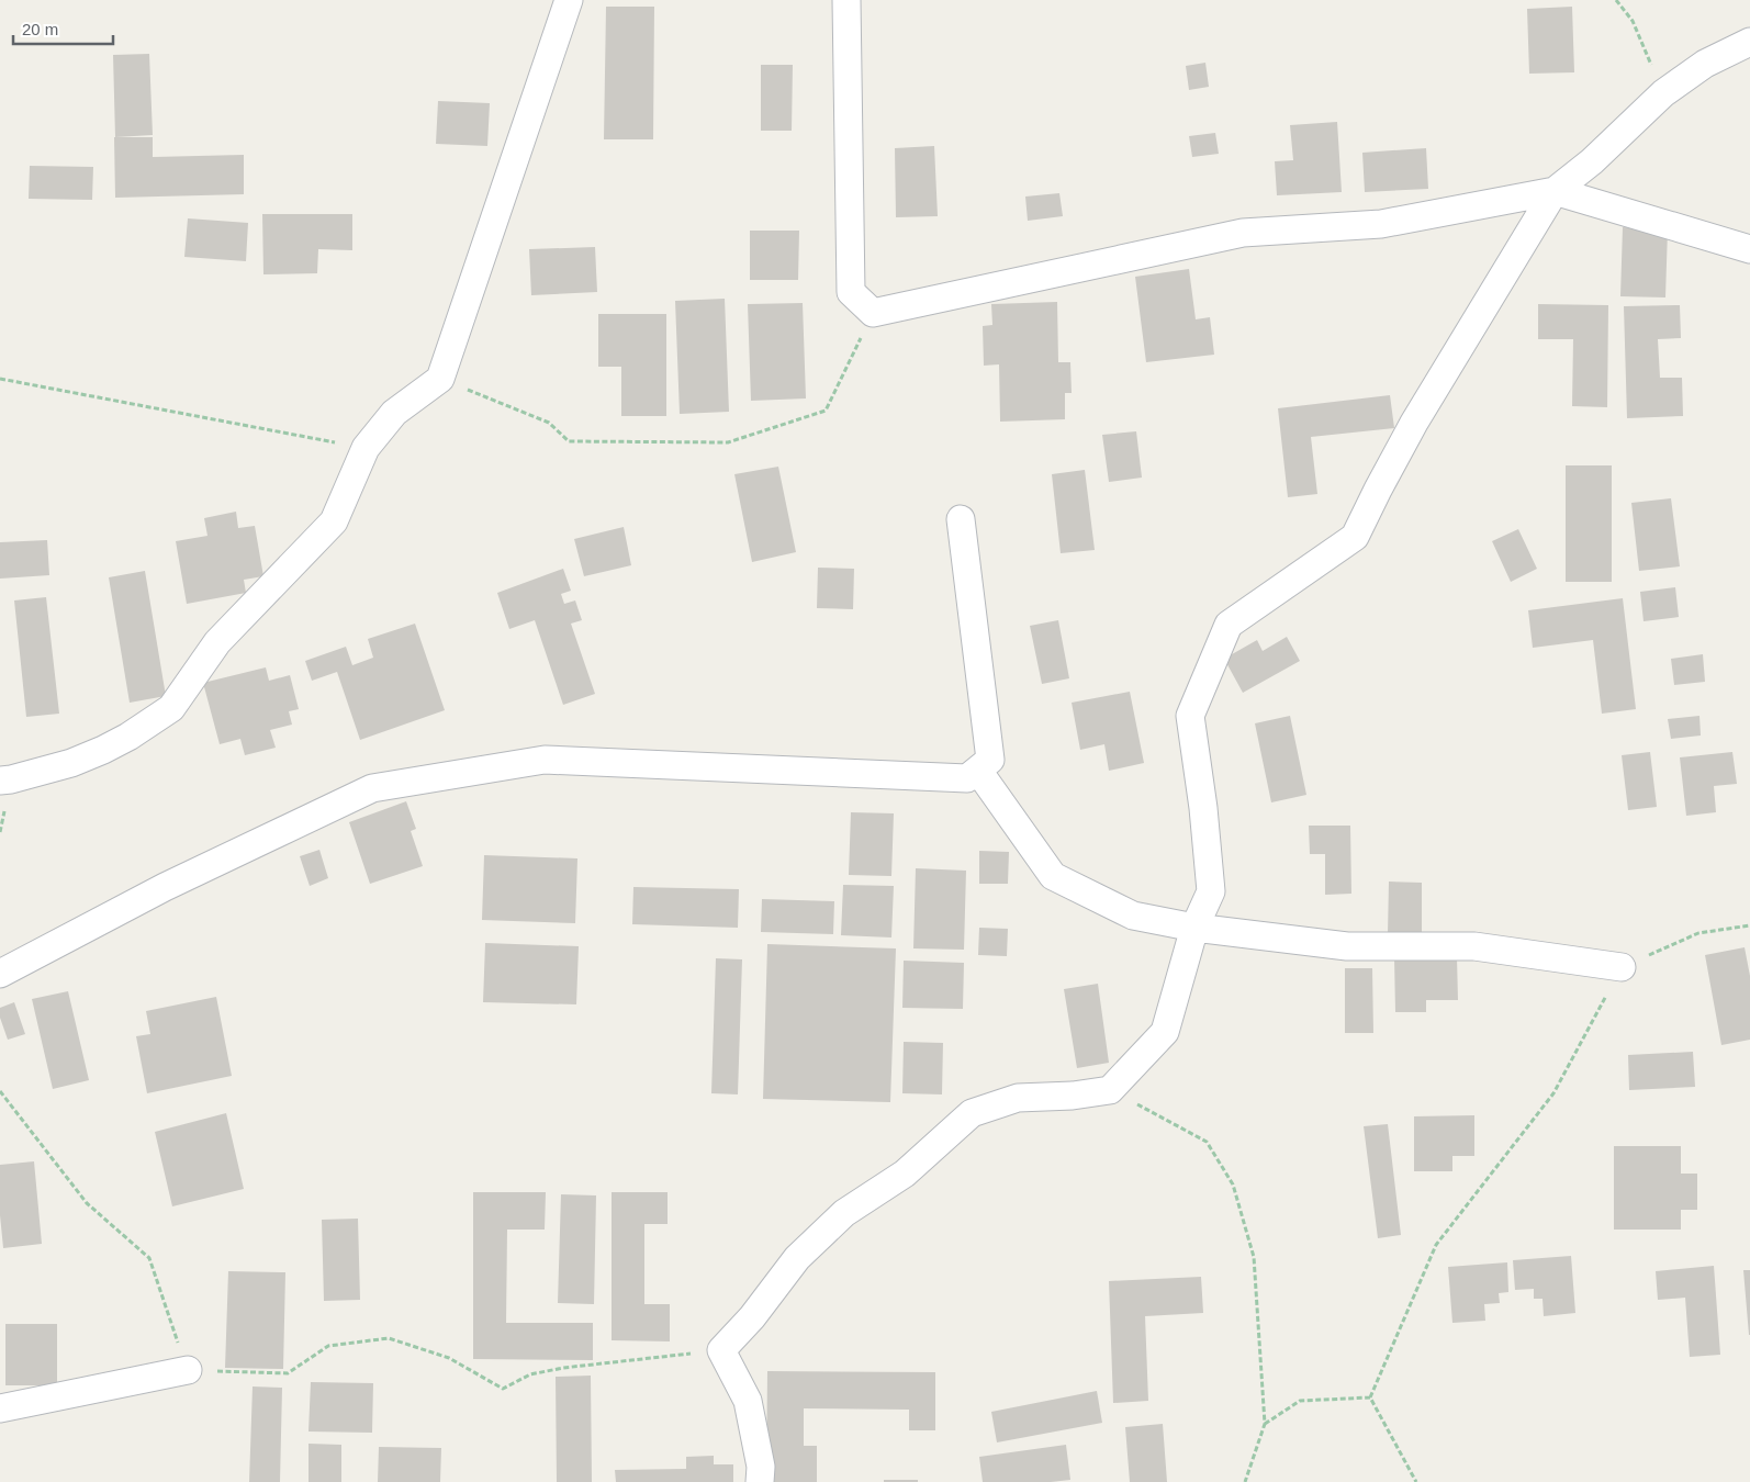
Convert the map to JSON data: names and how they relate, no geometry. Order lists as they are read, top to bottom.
{
  "scale_bar": "20 m"
}
